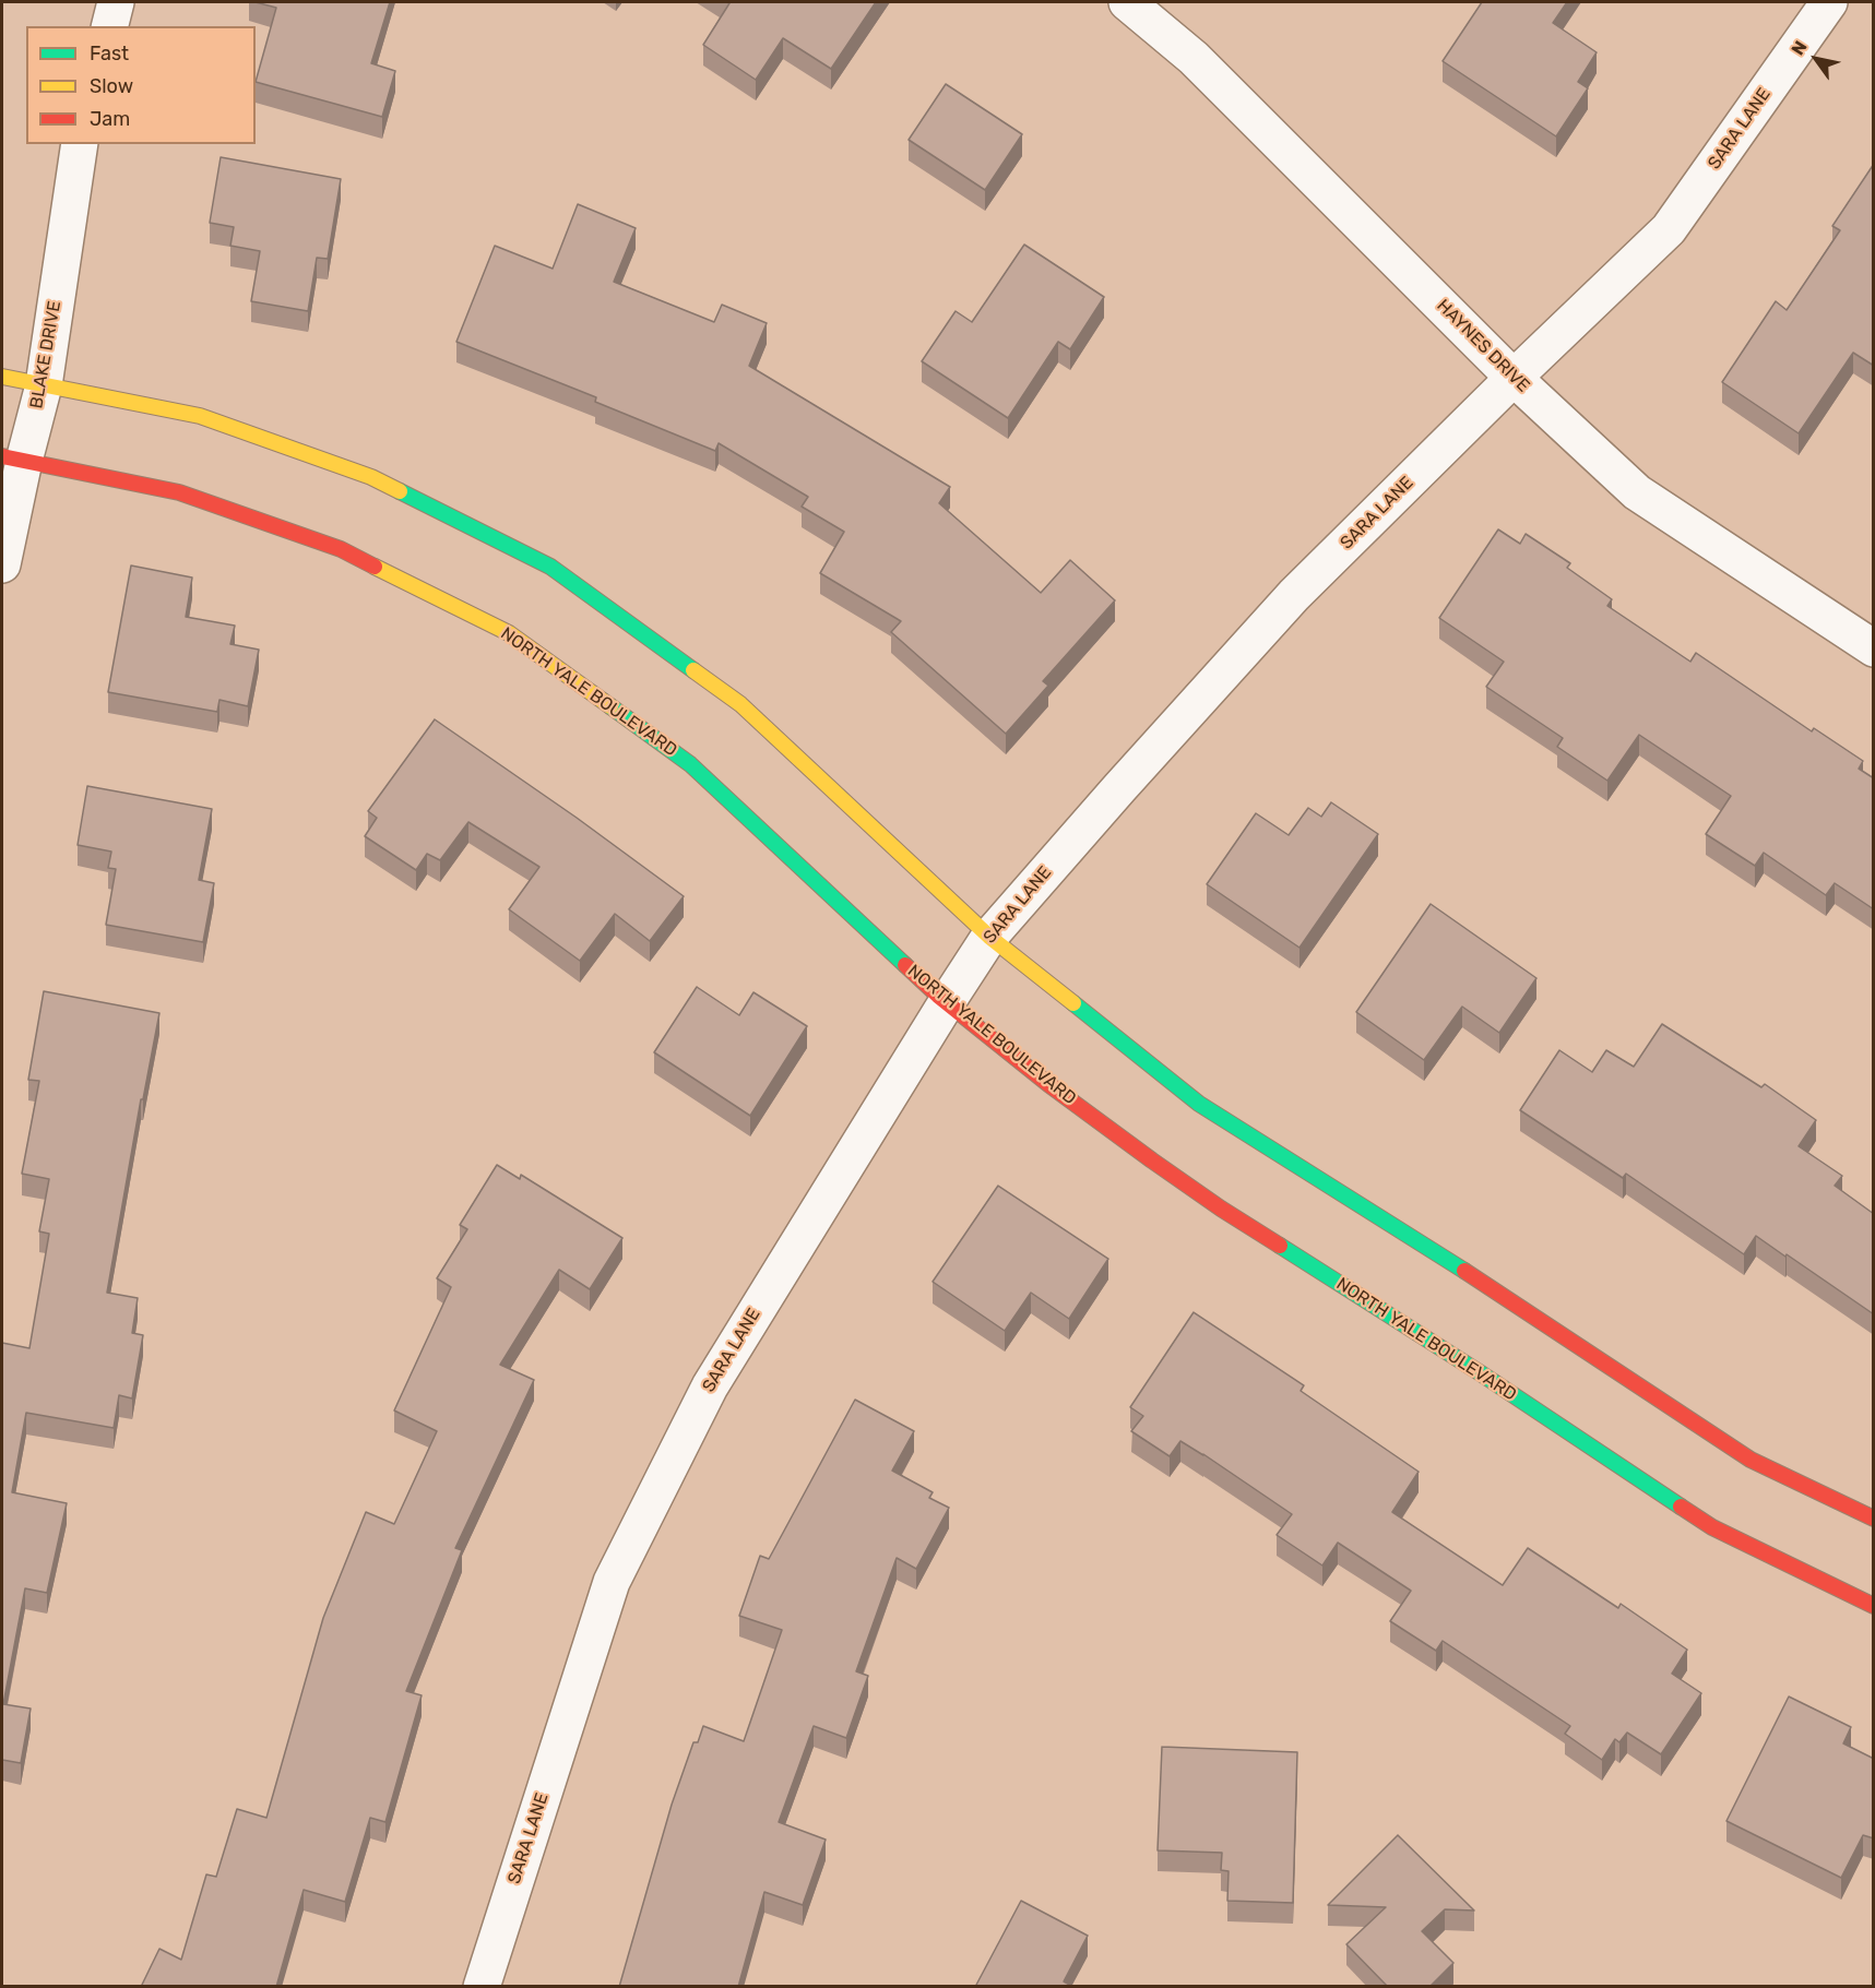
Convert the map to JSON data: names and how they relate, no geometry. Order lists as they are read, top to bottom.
{
  "streets": {
    "street": [
      "SARA LANE",
      "HAYNES DRIVE",
      "BLAKE DRIVE",
      "NORTH YALE BOULEVARD"
    ]
  },
  "crossings": [
    ["SARA LANE", "HAYNES DRIVE"],
    ["SARA LANE", "NORTH YALE BOULEVARD"],
    ["BLAKE DRIVE", "NORTH YALE BOULEVARD"]
  ],
  "legend": ["Fast", "Slow", "Jam"],
  "north": "top left"
}
